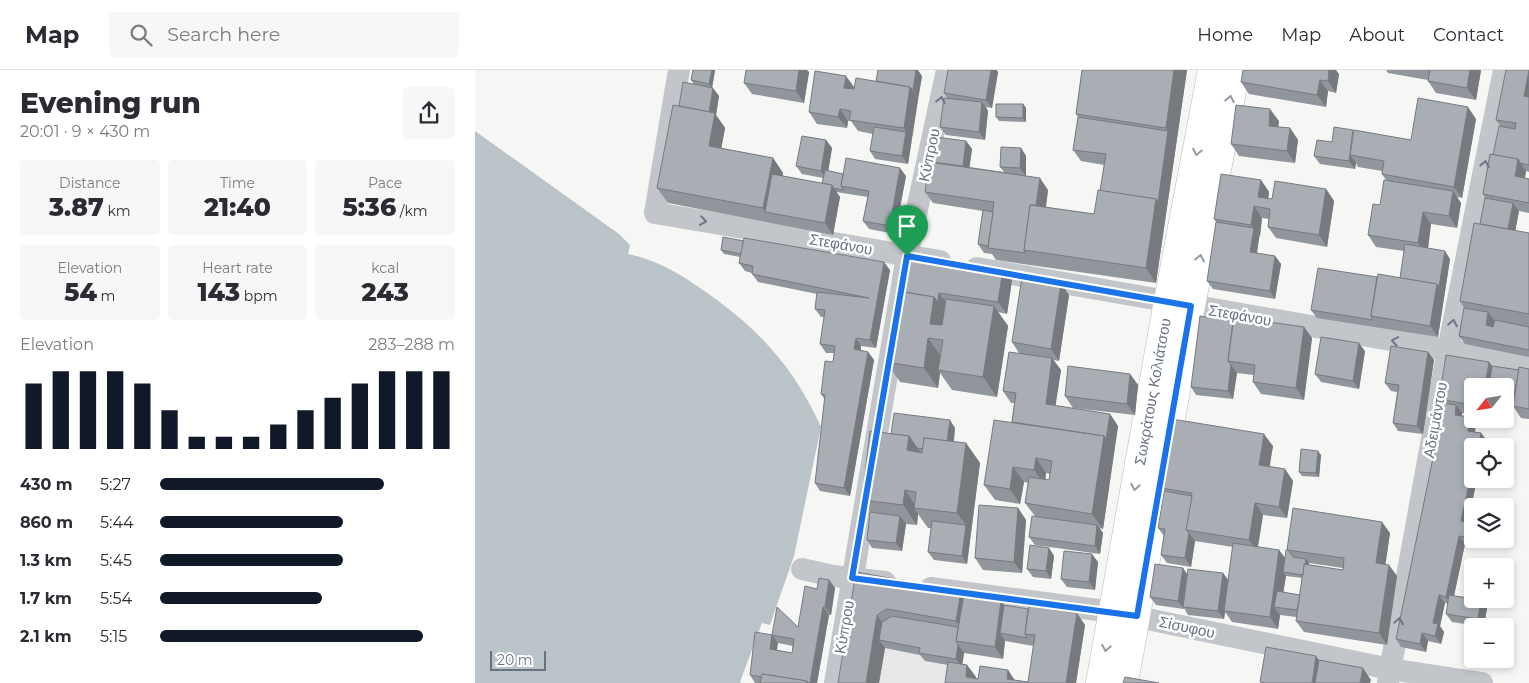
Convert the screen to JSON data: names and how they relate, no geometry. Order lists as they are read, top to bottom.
{
  "streets": {
    "street": [
      "Κύπρου",
      "Στεφάνου",
      "Σωκράτους Κολιάτσου",
      "Αδειμάντου",
      "Σίσυφου"
    ]
  },
  "crossings": [
    ["Κύπρου", "Στεφάνου"],
    ["Κύπρου", "Σίσυφου"],
    ["Στεφάνου", "Σωκράτους Κολιάτσου"],
    ["Στεφάνου", "Αδειμάντου"],
    ["Σωκράτους Κολιάτσου", "Σίσυφου"],
    ["Αδειμάντου", "Σίσυφου"]
  ],
  "one_way": ["Αδειμάντου"],
  "scale_bar": "20 m",
  "north": "bottom left",
  "page": {
    "header": "Map",
    "search": "Search here",
    "nav": [
      "Home",
      "Map",
      "About",
      "Contact"
    ],
    "heading": ["Evening run", "20:01 · 9 × 430 m"],
    "stats": [
      ["Distance", "3.87 km"],
      ["Time", "21:40"],
      ["Pace", "5:36 /km"],
      ["Elevation", "54 m"],
      ["Heart rate", "143 bpm"],
      ["kcal", "243"]
    ],
    "chart": ["Elevation", "283–288 m"],
    "map_buttons": ["+", "−"],
    "list": [
      {
        "name": "430 m",
        "note": "5:27"
      },
      {
        "name": "860 m",
        "note": "5:44"
      },
      {
        "name": "1.3 km",
        "note": "5:45"
      },
      {
        "name": "1.7 km",
        "note": "5:54"
      },
      {
        "name": "2.1 km",
        "note": "5:15"
      }
    ],
    "scale": "20 m"
  }
}
